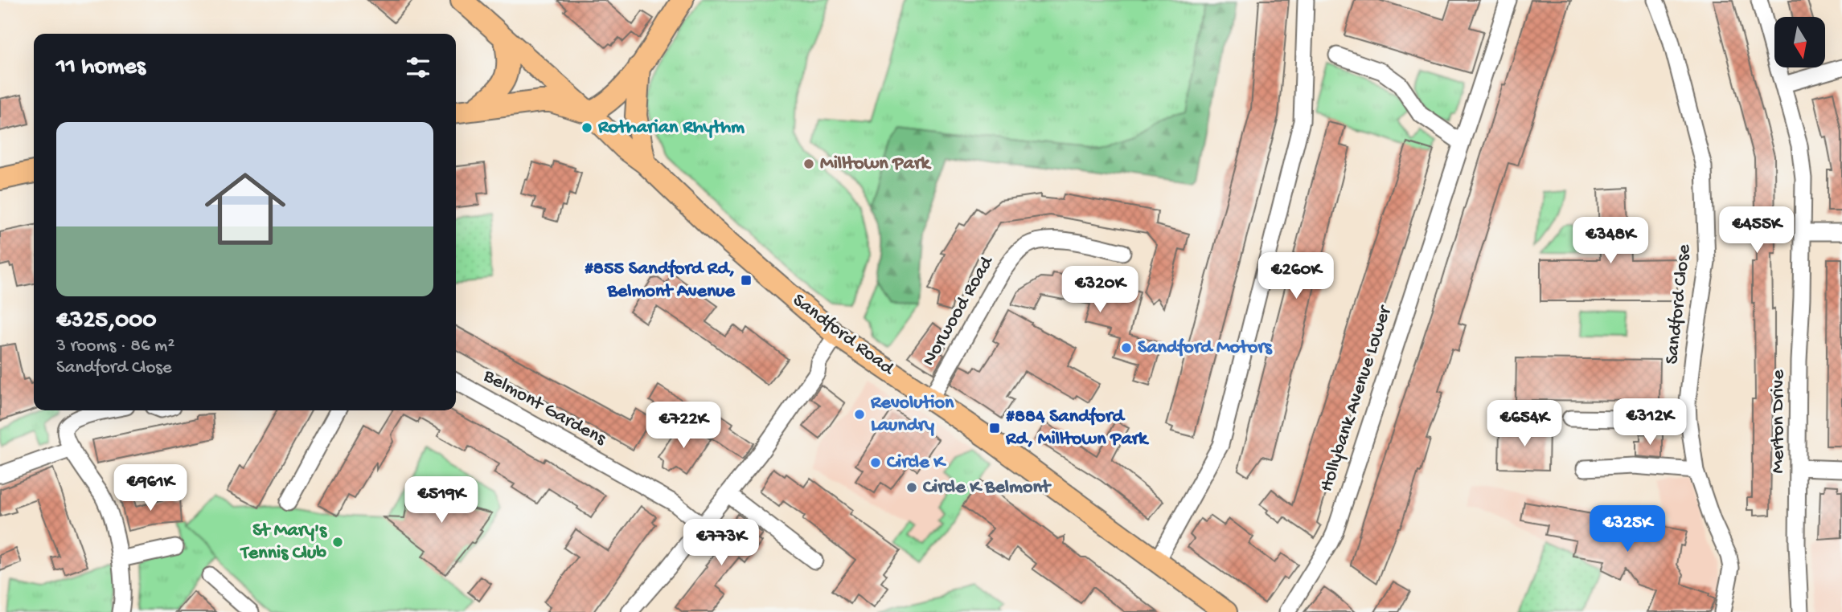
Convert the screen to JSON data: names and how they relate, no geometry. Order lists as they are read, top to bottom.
{
  "streets": {
    "main road": ["Sandford Road"],
    "street": [
      "Sandford Close",
      "Norwood Road",
      "Hollybank Avenue Lower",
      "Belmont Gardens",
      "Merton Drive"
    ]
  },
  "crossings": [
    ["Norwood Road", "Sandford Road"]
  ],
  "places": {
    "other": [
      "Rotharian Rhythm",
      "Milltown Park",
      "Sandford Motors",
      "Revolution Laundry",
      "Circle K",
      "Circle K Belmont",
      "St Mary's Tennis Club"
    ],
    "transit": ["#855 Sandford Rd, Belmont Avenue", "#884 Sandford Rd, Milltown Park"]
  },
  "north": "bottom",
  "page": {
    "heading": "11 homes",
    "list": [
      {
        "name": "€325,000",
        "note": "3 rooms · 86 m² · Sandford Close"
      }
    ],
    "price": [
      "€455K",
      "€348K",
      "€260K",
      "€320K",
      "€312K",
      "€654K",
      "€722K",
      "€961K",
      "€519K",
      "€325K",
      "€773K"
    ]
  }
}
